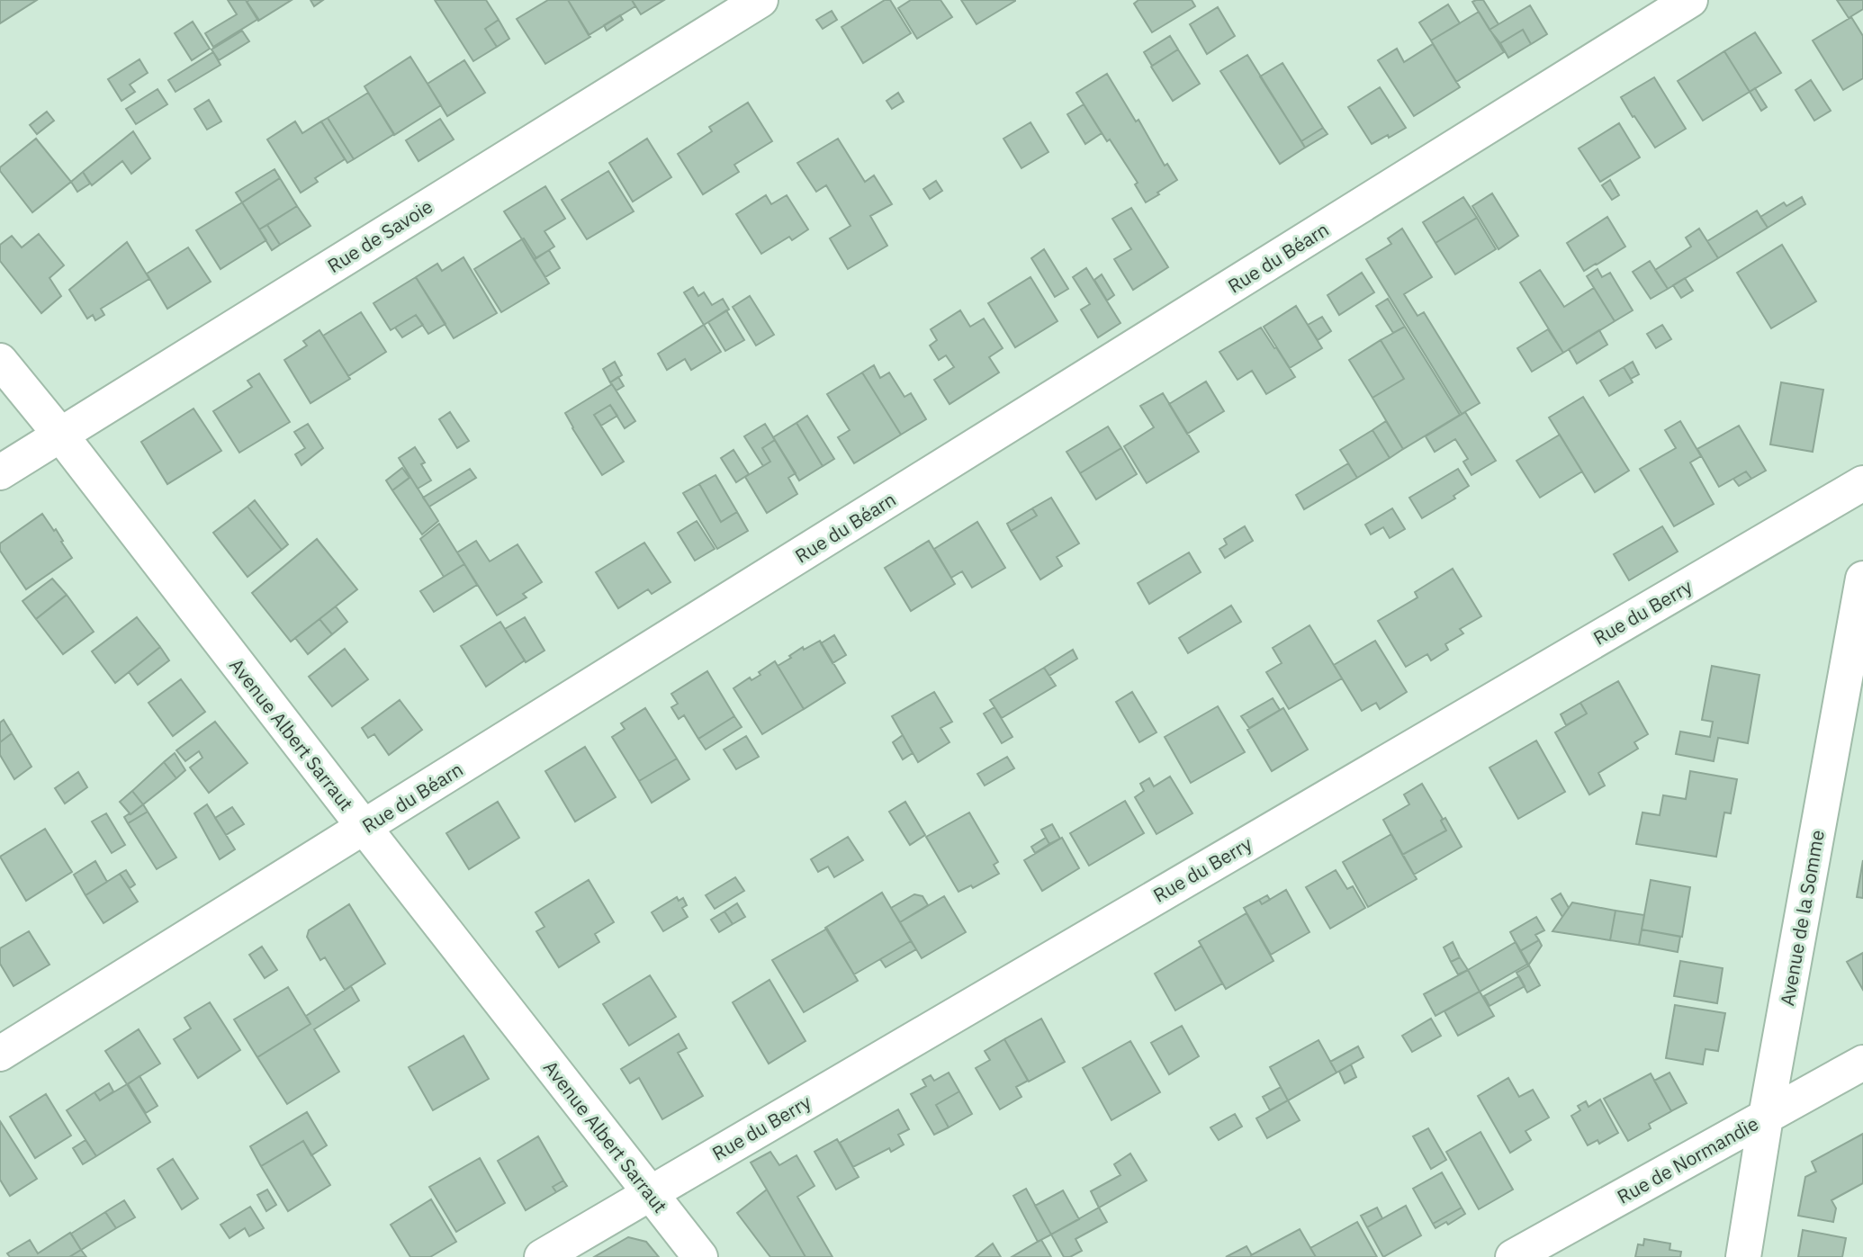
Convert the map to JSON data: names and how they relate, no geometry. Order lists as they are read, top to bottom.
{
  "streets": {
    "street": [
      "Rue de Savoie",
      "Rue du Béarn",
      "Rue du Berry",
      "Avenue Albert Sarraut",
      "Avenue de la Somme",
      "Rue de Normandie"
    ]
  },
  "crossings": [
    ["Rue de Savoie", "Avenue Albert Sarraut"],
    ["Rue du Béarn", "Avenue Albert Sarraut"],
    ["Rue du Berry", "Avenue Albert Sarraut"],
    ["Avenue de la Somme", "Rue de Normandie"]
  ]
}
